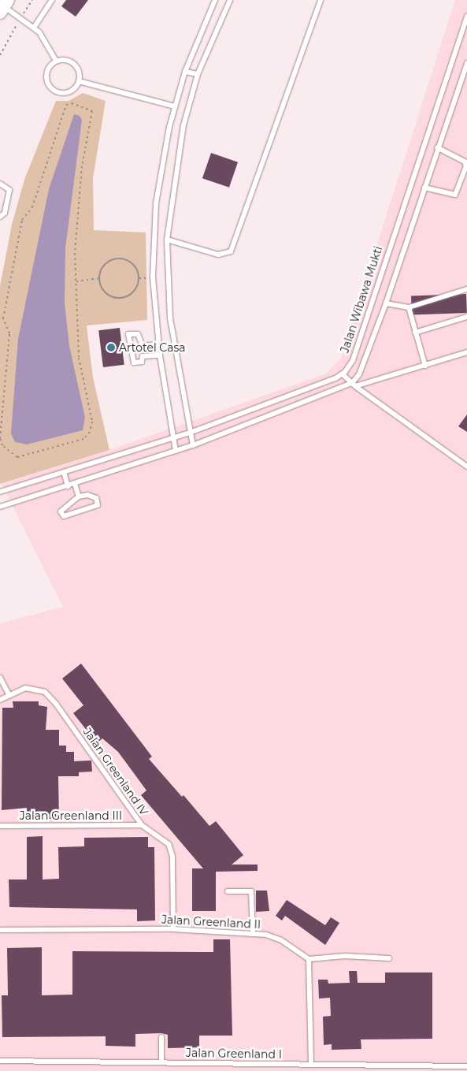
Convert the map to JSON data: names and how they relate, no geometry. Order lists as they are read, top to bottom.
{
  "streets": {
    "lane": [
      "Jalan Wibawa Mukti",
      "Jalan Greenland IV",
      "Jalan Greenland III",
      "Jalan Greenland II",
      "Jalan Greenland I"
    ]
  },
  "crossings": [
    ["Jalan Greenland IV", "Jalan Greenland III"],
    ["Jalan Greenland IV", "Jalan Greenland II"]
  ],
  "places": ["Artotel Casa"]
}
